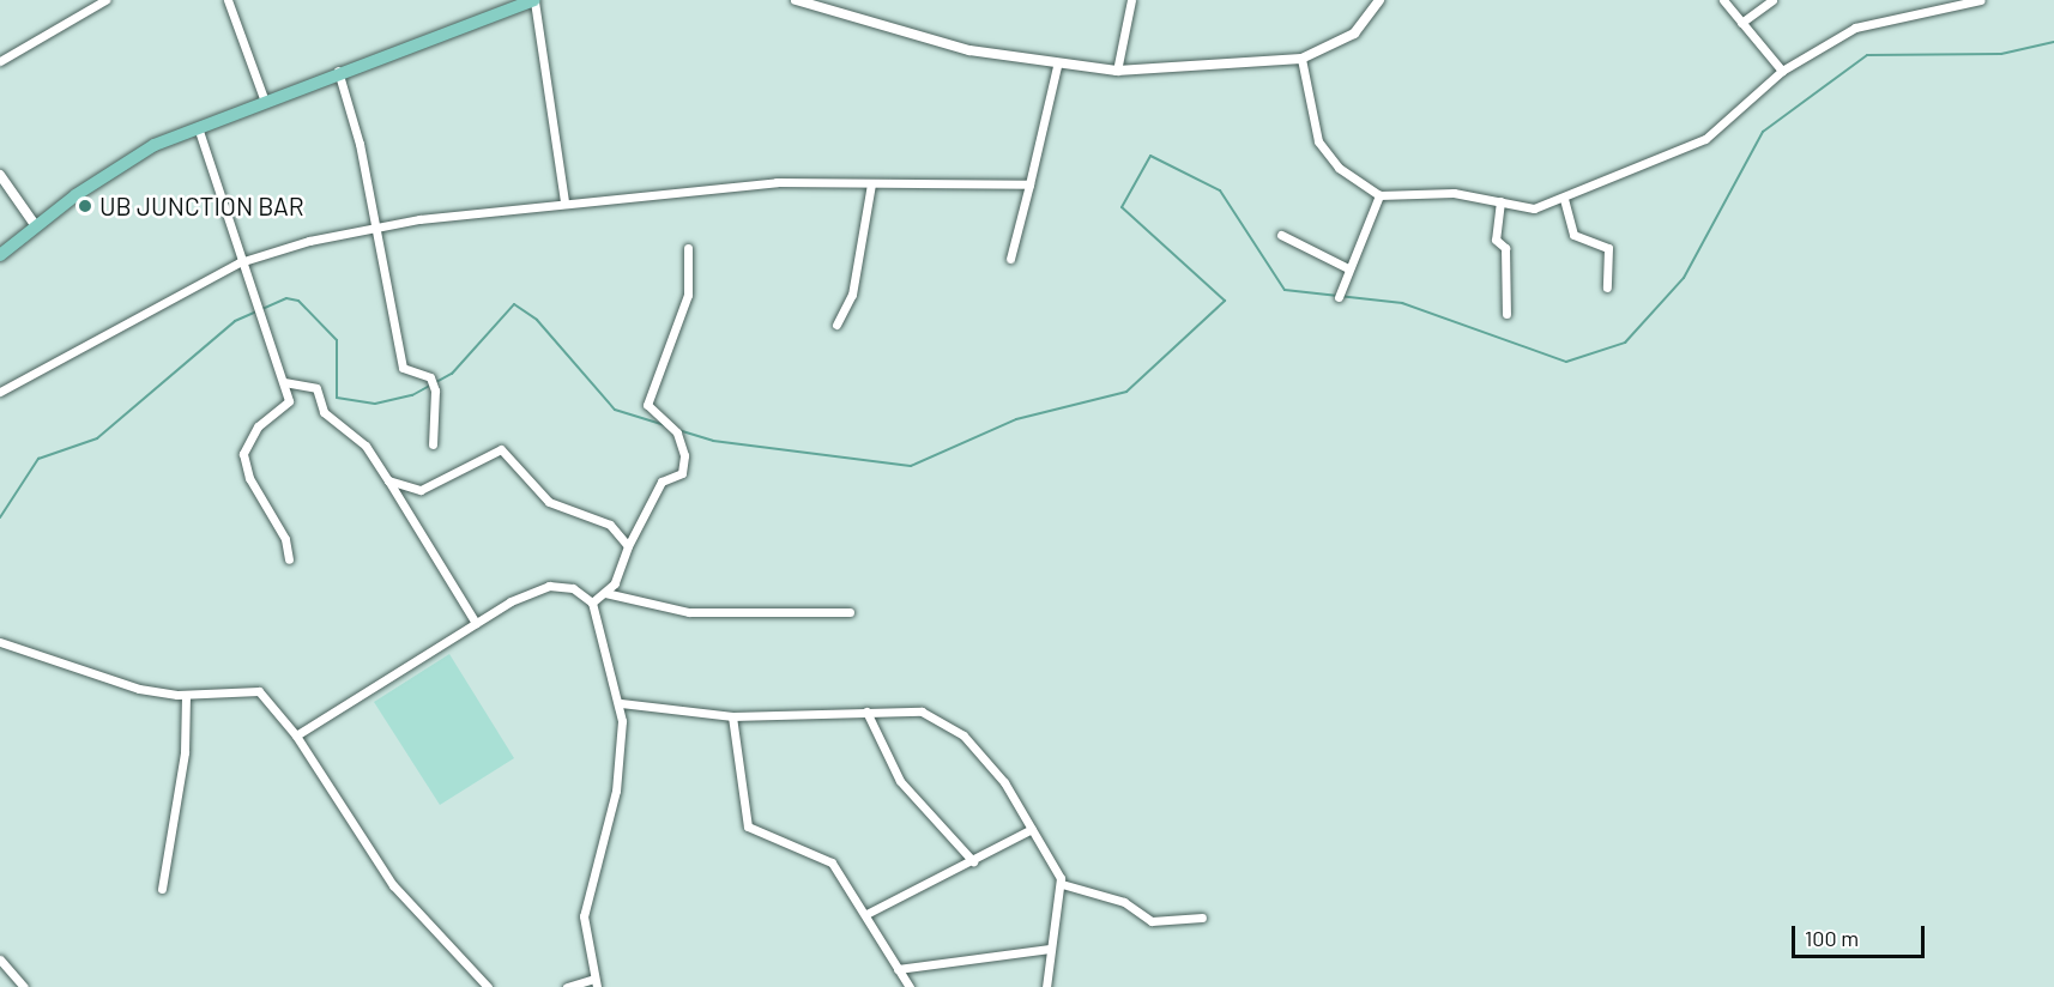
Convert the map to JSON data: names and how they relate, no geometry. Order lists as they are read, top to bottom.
{
  "places": ["UB JUNCTION BAR"],
  "scale_bar": "100 m"
}
